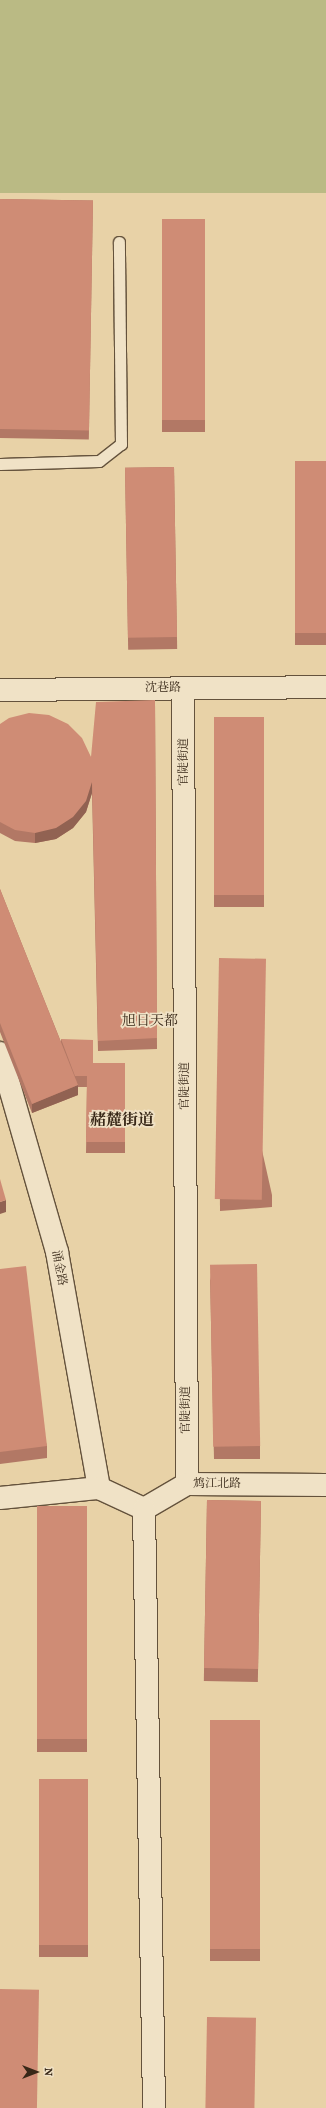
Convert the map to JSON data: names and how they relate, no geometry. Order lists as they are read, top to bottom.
{
  "streets": {
    "street": [
      "沈巷路",
      "官陡街道",
      "涌金路",
      "鸩江北路"
    ]
  },
  "crossings": [
    ["沈巷路", "官陡街道"],
    ["官陡街道", "鸩江北路"]
  ],
  "districts": ["旭日天都", "赭麓街道"],
  "north": "right"
}
